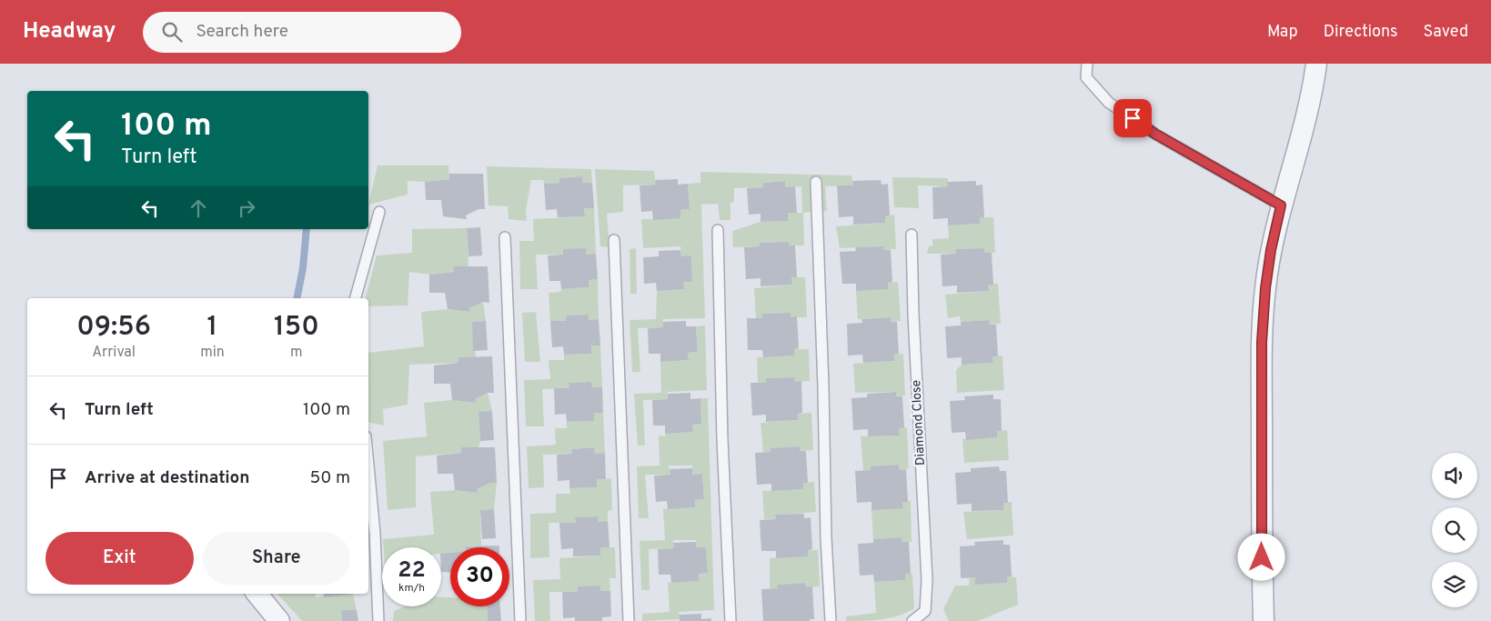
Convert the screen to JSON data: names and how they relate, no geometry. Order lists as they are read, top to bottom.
{
  "streets": {
    "lane": ["Diamond Close"]
  },
  "page": {
    "header": "Headway",
    "search": "Search here",
    "nav": ["Map", "Directions", "Saved"],
    "turn": ["100 m", "Turn left"],
    "eta": [
      "09:56",
      "Arrival",
      "1",
      "min",
      "150",
      "m"
    ],
    "list": [
      {
        "name": "Turn left",
        "value": "100 m"
      },
      {
        "name": "Arrive at destination",
        "value": "50 m"
      }
    ],
    "buttons": ["Exit", "Share"],
    "speed": "22 km/h",
    "limit": "30"
  }
}
